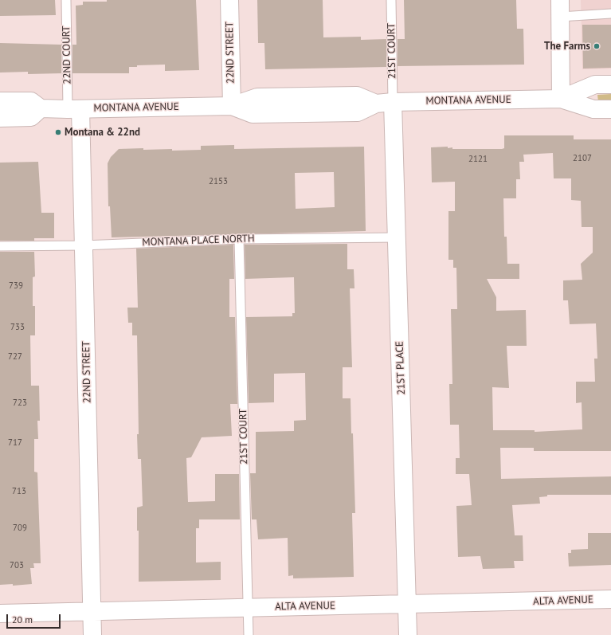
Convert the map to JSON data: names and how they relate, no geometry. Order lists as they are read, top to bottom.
{
  "streets": {
    "street": [
      "22ND STREET",
      "MONTANA AVENUE",
      "21ST PLACE",
      "ALTA AVENUE"
    ],
    "lane": ["21ST COURT", "22ND COURT", "MONTANA PLACE NORTH"]
  },
  "crossings": [
    ["21ST COURT", "MONTANA AVENUE"],
    ["21ST COURT", "MONTANA PLACE NORTH"],
    ["21ST COURT", "21ST PLACE"],
    ["21ST COURT", "ALTA AVENUE"],
    ["22ND STREET", "22ND COURT"],
    ["22ND STREET", "MONTANA AVENUE"],
    ["22ND STREET", "MONTANA PLACE NORTH"],
    ["22ND STREET", "ALTA AVENUE"],
    ["22ND COURT", "MONTANA AVENUE"],
    ["MONTANA AVENUE", "21ST PLACE"],
    ["MONTANA PLACE NORTH", "21ST PLACE"],
    ["21ST PLACE", "ALTA AVENUE"]
  ],
  "places": ["The Farms", "Montana & 22nd"],
  "house_numbers": [
    "2107",
    "2121",
    "2153",
    "739",
    "733",
    "727",
    "723",
    "717",
    "713",
    "709",
    "703"
  ],
  "scale_bar": "20 m"
}
